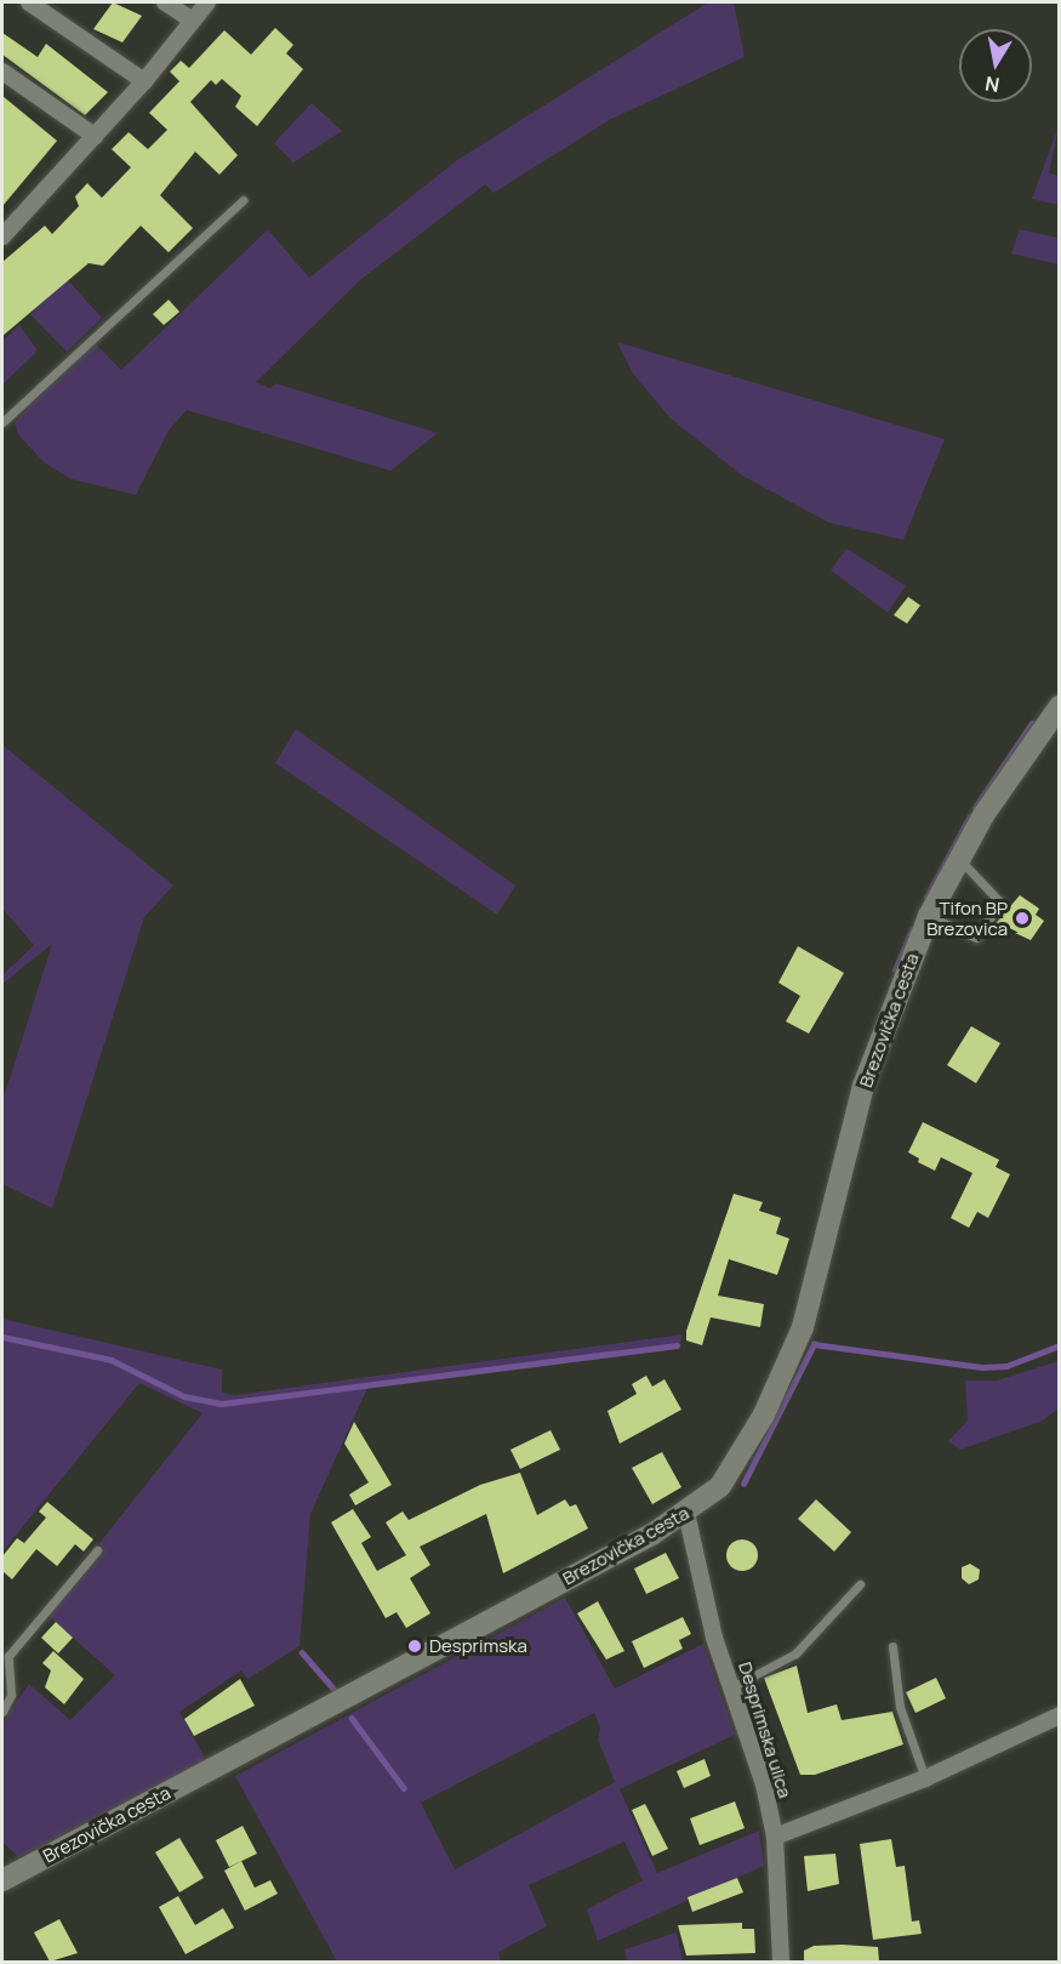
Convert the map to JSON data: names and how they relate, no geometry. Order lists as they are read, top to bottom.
{
  "streets": {
    "main road": ["Brezovička cesta"],
    "street": ["Desprimska ulica"]
  },
  "crossings": [
    ["Brezovička cesta", "Desprimska ulica"]
  ],
  "places": ["Tifon BP Brezovica", "Desprimska"],
  "north": "bottom"
}
